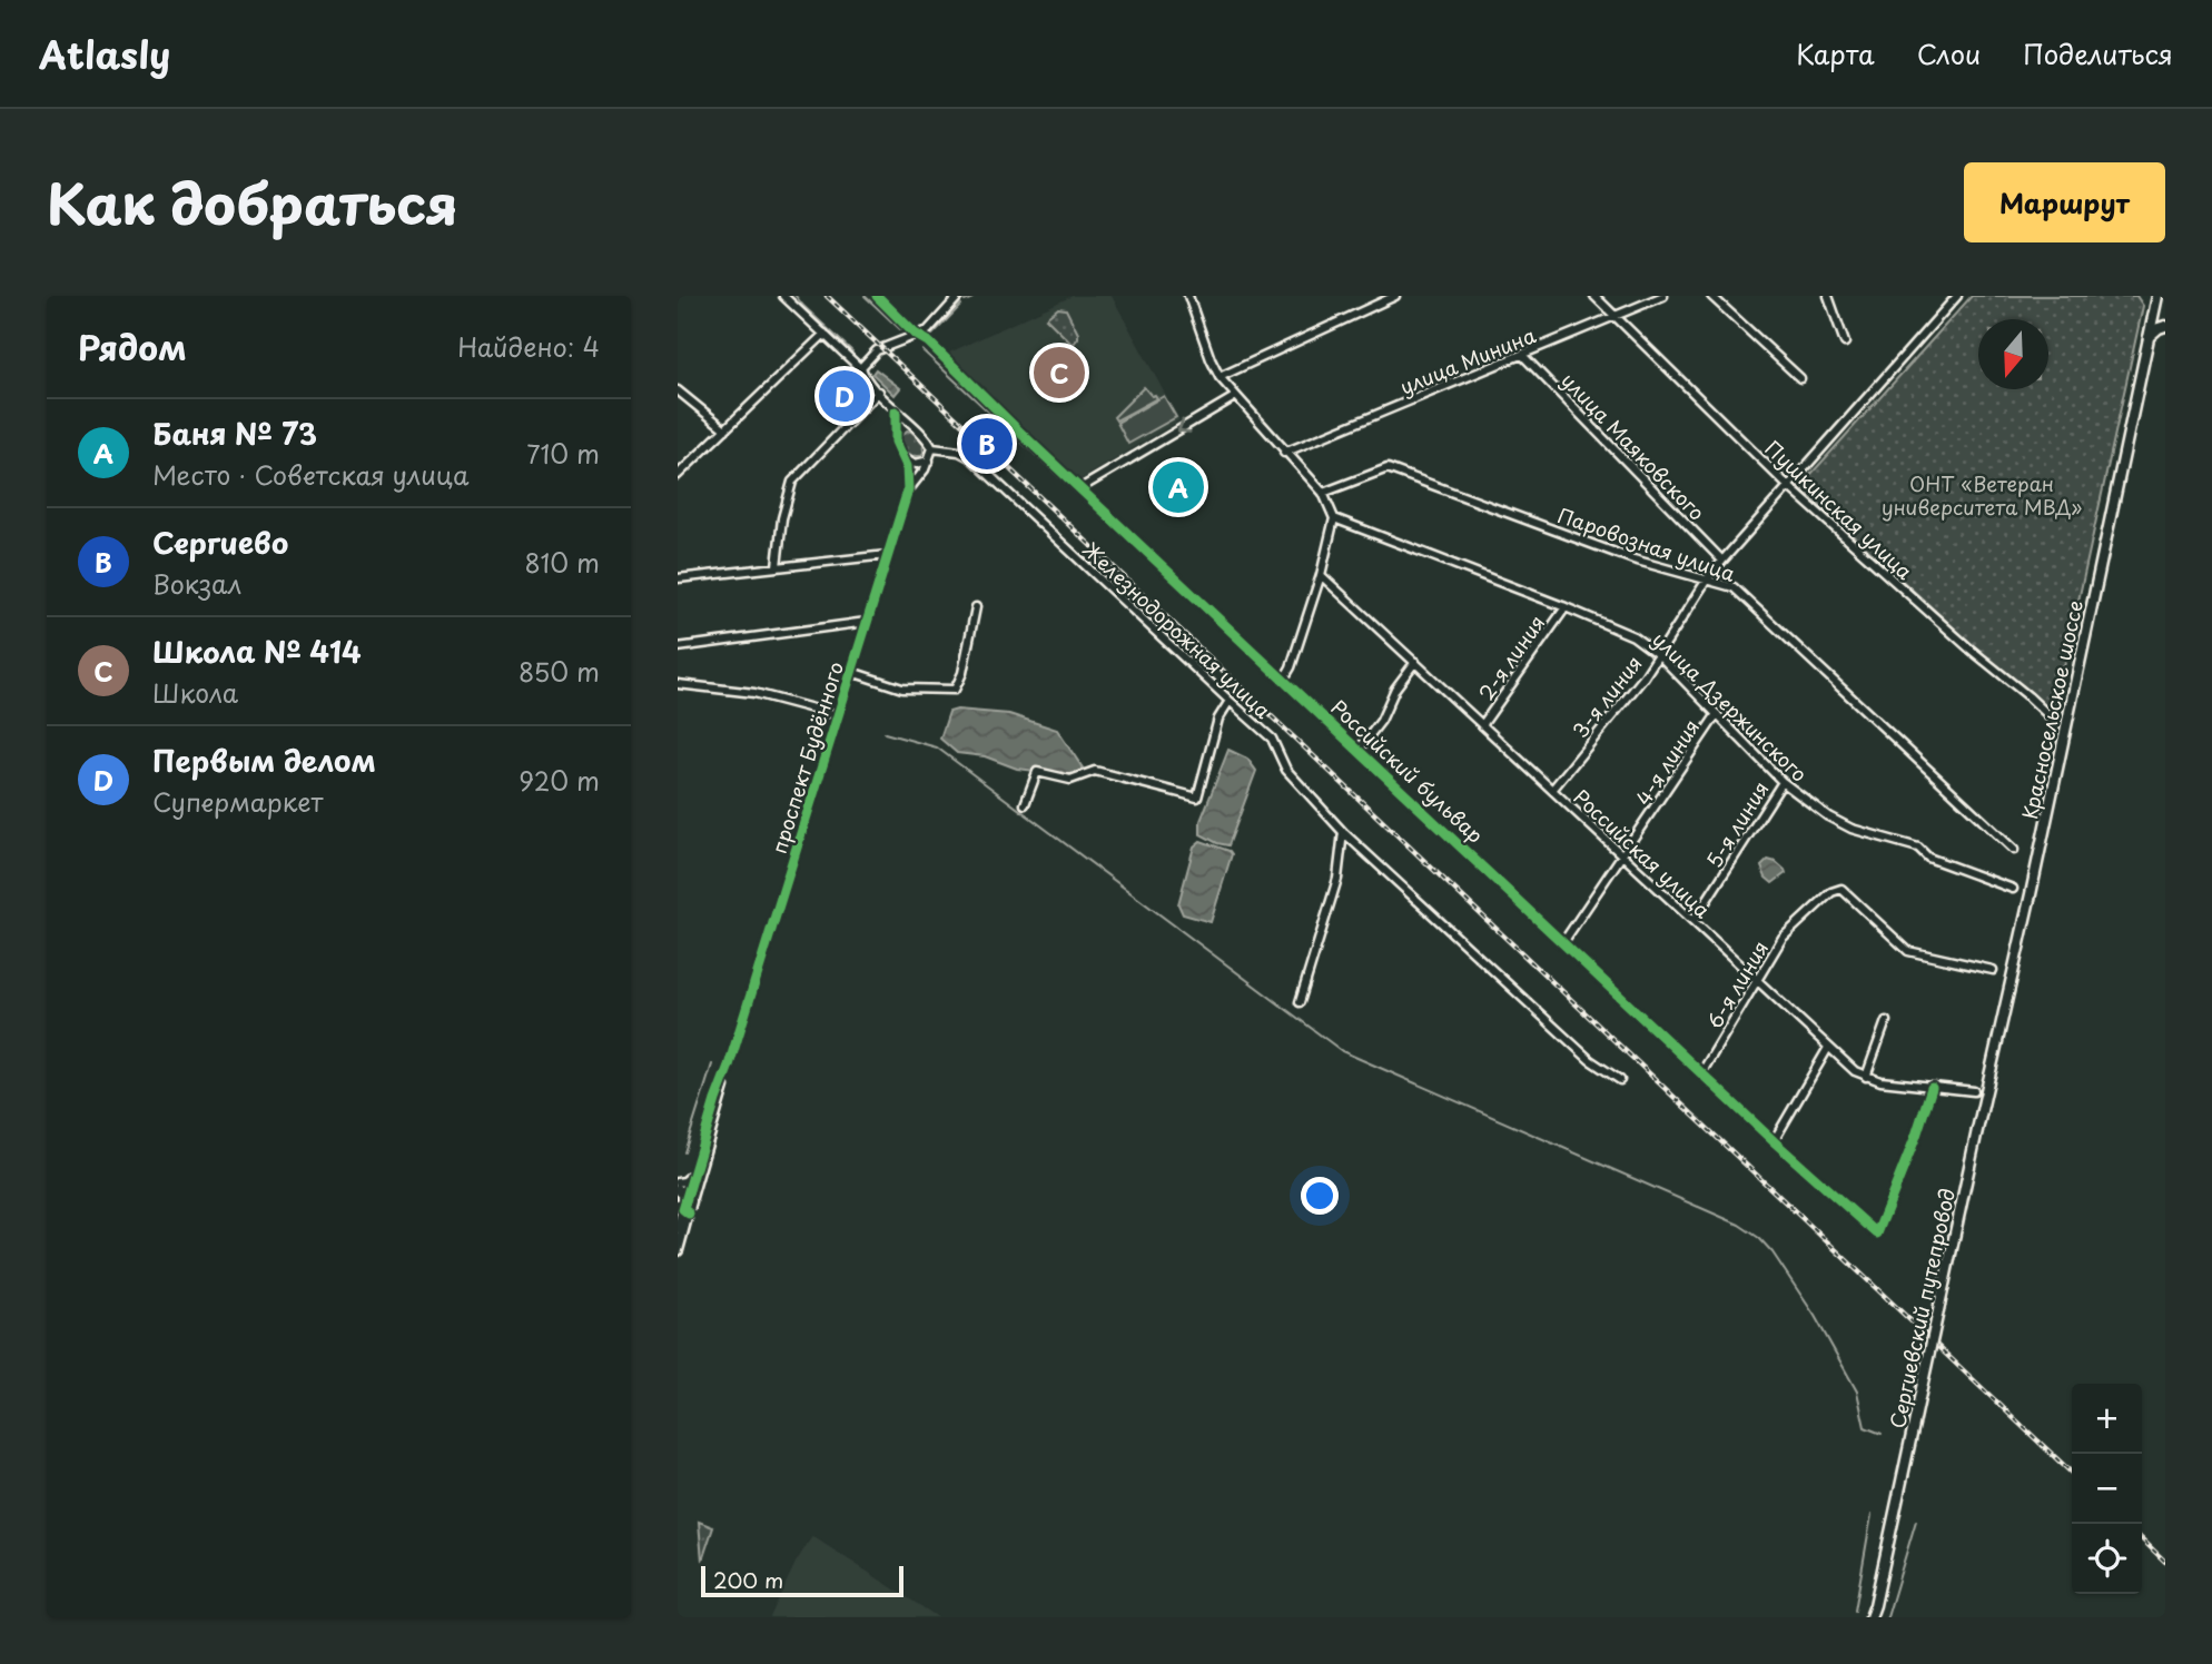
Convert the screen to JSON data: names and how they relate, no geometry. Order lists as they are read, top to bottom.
{
  "streets": {
    "main road": ["Красносельское шоссе", "проспект Будённого", "Сергиевский путепровод"],
    "street": [
      "улица Минина",
      "улица Маяковского",
      "Пушкинская улица",
      "Паровозная улица",
      "Железнодорожная улица",
      "2-я линия",
      "3-я линия",
      "улица Дзержинского",
      "4-я линия",
      "Российский бульвар",
      "5-я линия",
      "Российская улица",
      "6-я линия"
    ]
  },
  "crossings": [
    ["улица Минина", "улица Маяковского"],
    ["улица Минина", "Пушкинская улица"],
    ["улица Маяковского", "3-я линия"],
    ["Пушкинская улица", "3-я линия"],
    ["Паровозная улица", "3-я линия"],
    ["Железнодорожная улица", "проспект Будённого"],
    ["2-я линия", "улица Дзержинского"],
    ["2-я линия", "Российская улица"],
    ["3-я линия", "улица Дзержинского"],
    ["3-я линия", "Российская улица"],
    ["улица Дзержинского", "4-я линия"],
    ["улица Дзержинского", "5-я линия"],
    ["Красносельское шоссе", "Сергиевский путепровод"],
    ["4-я линия", "Российский бульвар"],
    ["4-я линия", "Российская улица"],
    ["Российский бульвар", "Российская улица"],
    ["Российский бульвар", "6-я линия"],
    ["5-я линия", "Российская улица"],
    ["Российская улица", "6-я линия"]
  ],
  "parks": ["ОНТ «Ветеран университета МВД»"],
  "scale_bar": "200 m",
  "north": "bottom",
  "page": {
    "header": "Atlasly",
    "nav": ["Карта", "Слои", "Поделиться"],
    "title": "Как добраться",
    "buttons": "Маршрут",
    "heading": ["Рядом", "Найдено: 4"],
    "pins": [
      "C",
      "D",
      "B",
      "A"
    ],
    "list": [
      {
        "mark": "A",
        "name": "Баня № 73",
        "note": "Место · Советская улица",
        "value": "710 m"
      },
      {
        "mark": "B",
        "name": "Сергиево",
        "note": "Вокзал",
        "value": "810 m"
      },
      {
        "mark": "C",
        "name": "Школа № 414",
        "note": "Школа",
        "value": "850 m"
      },
      {
        "mark": "D",
        "name": "Первым делом",
        "note": "Супермаркет",
        "value": "920 m"
      }
    ],
    "map_buttons": ["+", "−"],
    "scale": "200 m"
  }
}
